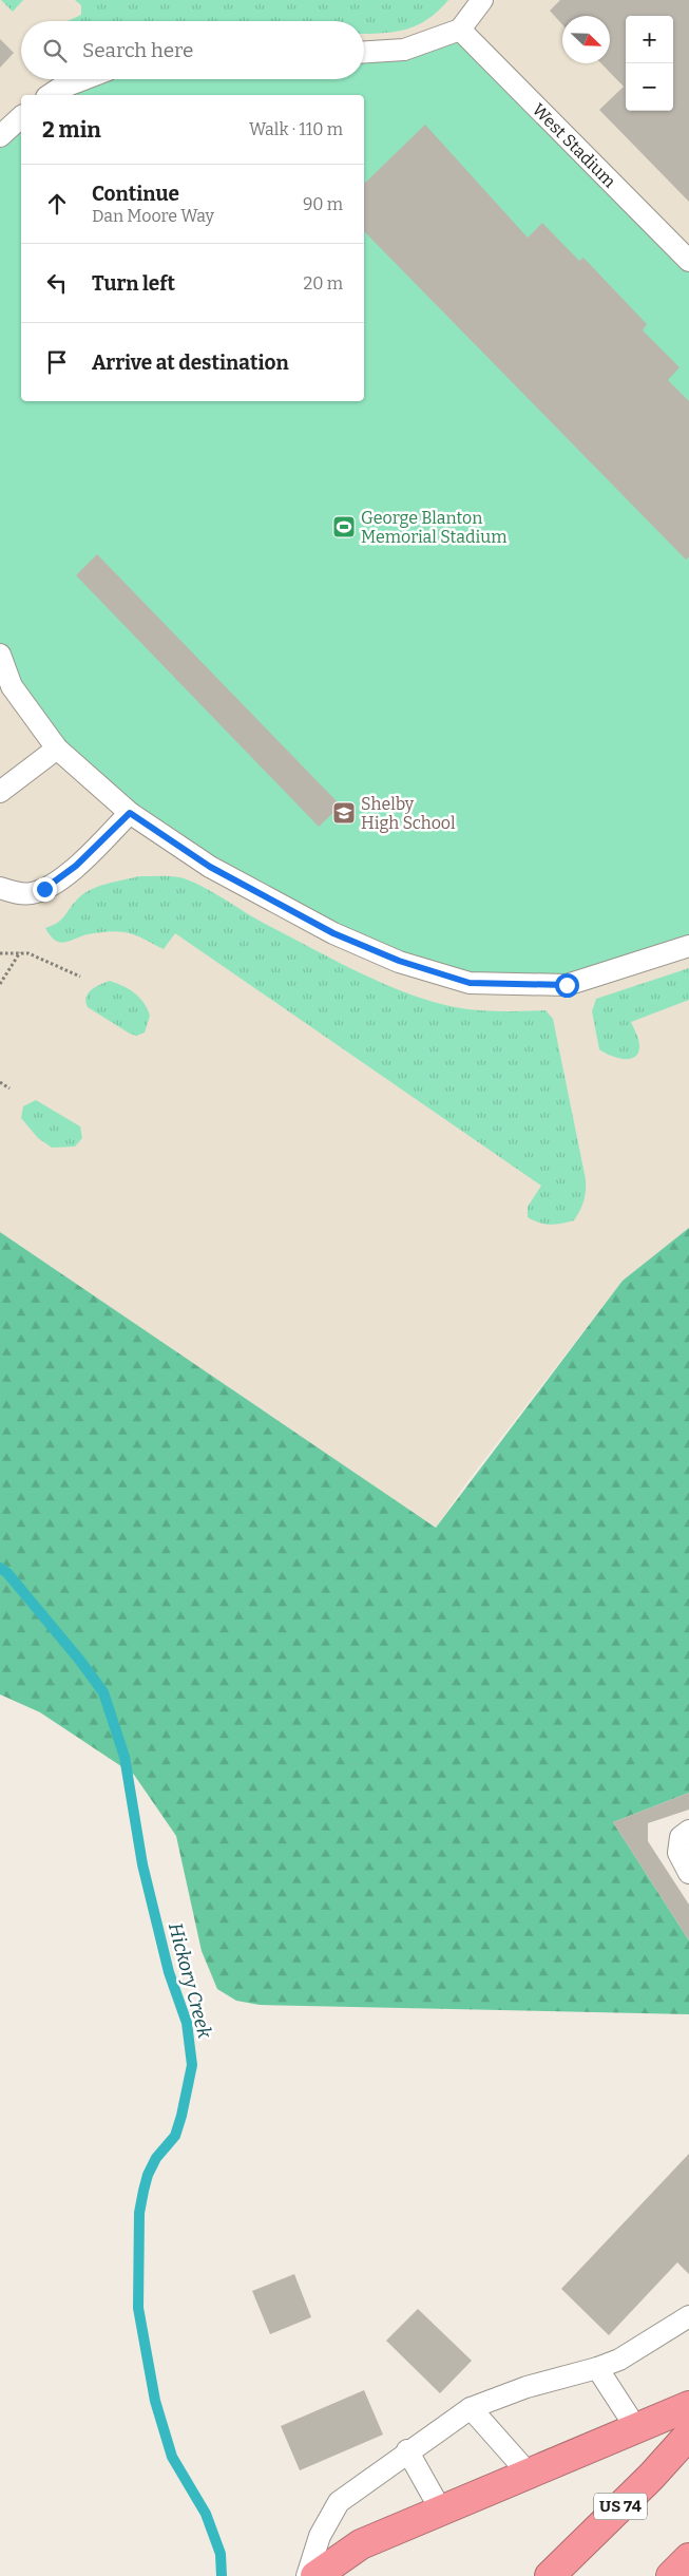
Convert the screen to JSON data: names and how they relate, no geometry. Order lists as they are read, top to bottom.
{
  "streets": {
    "highway": ["US 74"],
    "lane": ["West Stadium"]
  },
  "water": ["Hickory Creek"],
  "places": {
    "sports": ["George Blanton Memorial Stadium"],
    "school or university": ["Shelby High School"]
  },
  "north": "bottom right",
  "page": {
    "map_buttons": ["+", "−"],
    "search": "Search here",
    "heading": ["2 min", "Walk · 110 m"],
    "list": [
      ["Continue", "Dan Moore Way", "90 m"],
      ["Turn left", "20 m"],
      "Arrive at destination"
    ]
  }
}
